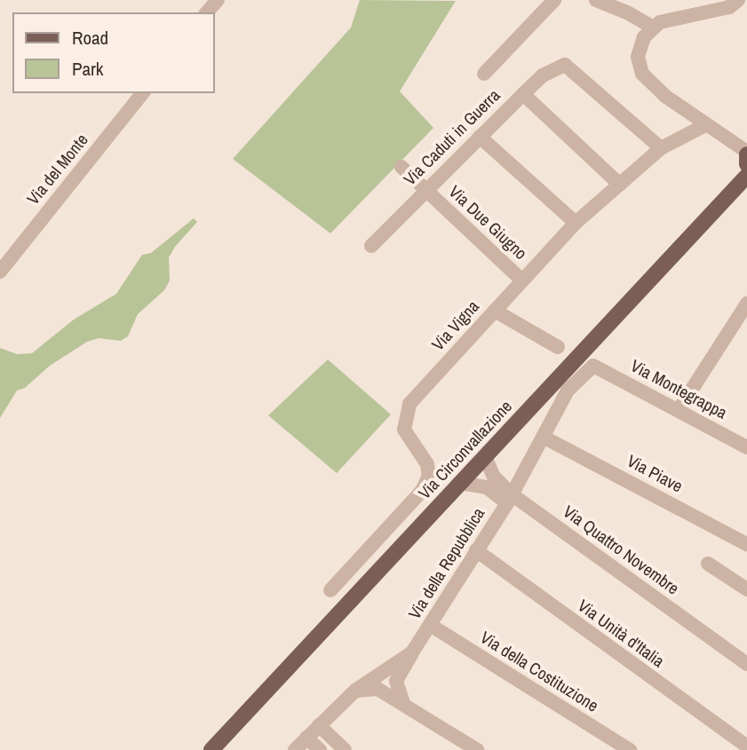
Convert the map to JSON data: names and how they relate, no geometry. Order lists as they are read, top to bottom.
{
  "streets": {
    "main road": ["Via Circonvallazione"],
    "street": [
      "Via Caduti in Guerra",
      "Via del Monte",
      "Via Due Giugno",
      "Via Vigna",
      "Via Montegrappa",
      "Via Piave",
      "Via Quattro Novembre",
      "Via della Repubblica",
      "Via Unità d'Italia",
      "Via della Costituzione"
    ]
  },
  "crossings": [
    ["Via Caduti in Guerra", "Via Due Giugno"],
    ["Via Caduti in Guerra", "Via Vigna"],
    ["Via Due Giugno", "Via Vigna"],
    ["Via Montegrappa", "Via della Repubblica"],
    ["Via Circonvallazione", "Via Quattro Novembre"],
    ["Via Piave", "Via della Repubblica"],
    ["Via Quattro Novembre", "Via della Repubblica"],
    ["Via della Repubblica", "Via Unità d'Italia"],
    ["Via della Repubblica", "Via della Costituzione"]
  ],
  "legend": ["Road", "Park"]
}
